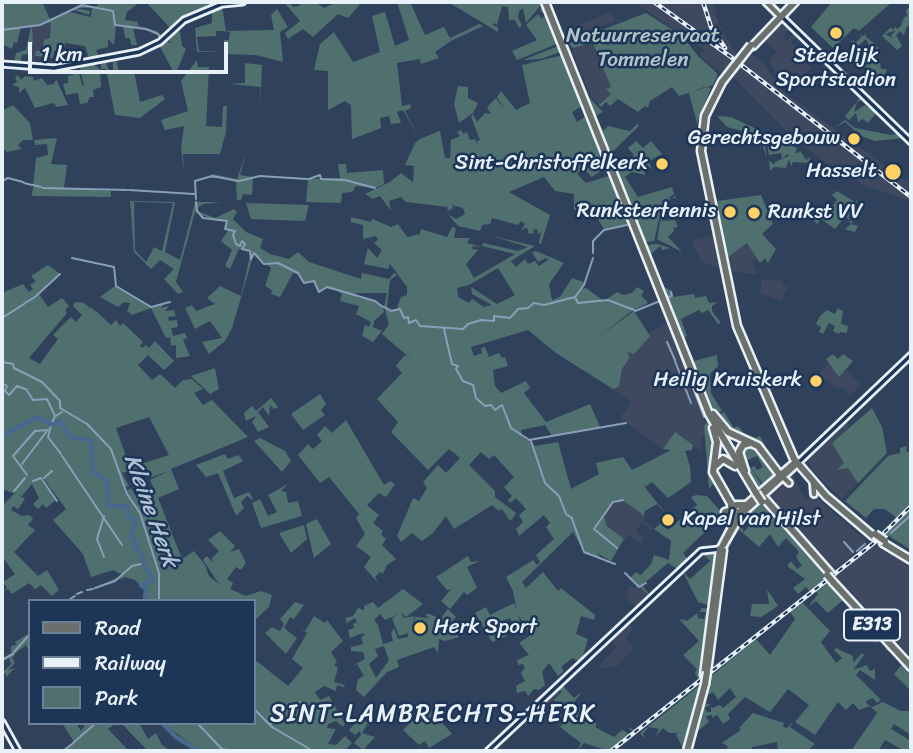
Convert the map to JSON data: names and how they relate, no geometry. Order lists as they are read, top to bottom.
{
  "streets": {
    "highway": ["E313"]
  },
  "districts": ["SINT-LAMBRECHTS-HERK"],
  "water": ["Kleine Herk"],
  "parks": ["Natuurreservaat Tommelen"],
  "places": [
    "Stedelijk Sportstadion",
    "Gerechtsgebouw",
    "Sint-Christoffelkerk",
    "Hasselt",
    "Runkstertennis",
    "Runkst VV",
    "Heilig Kruiskerk",
    "Kapel van Hilst",
    "Herk Sport"
  ],
  "legend": ["Road", "Railway", "Park"],
  "scale_bar": "1 km"
}
